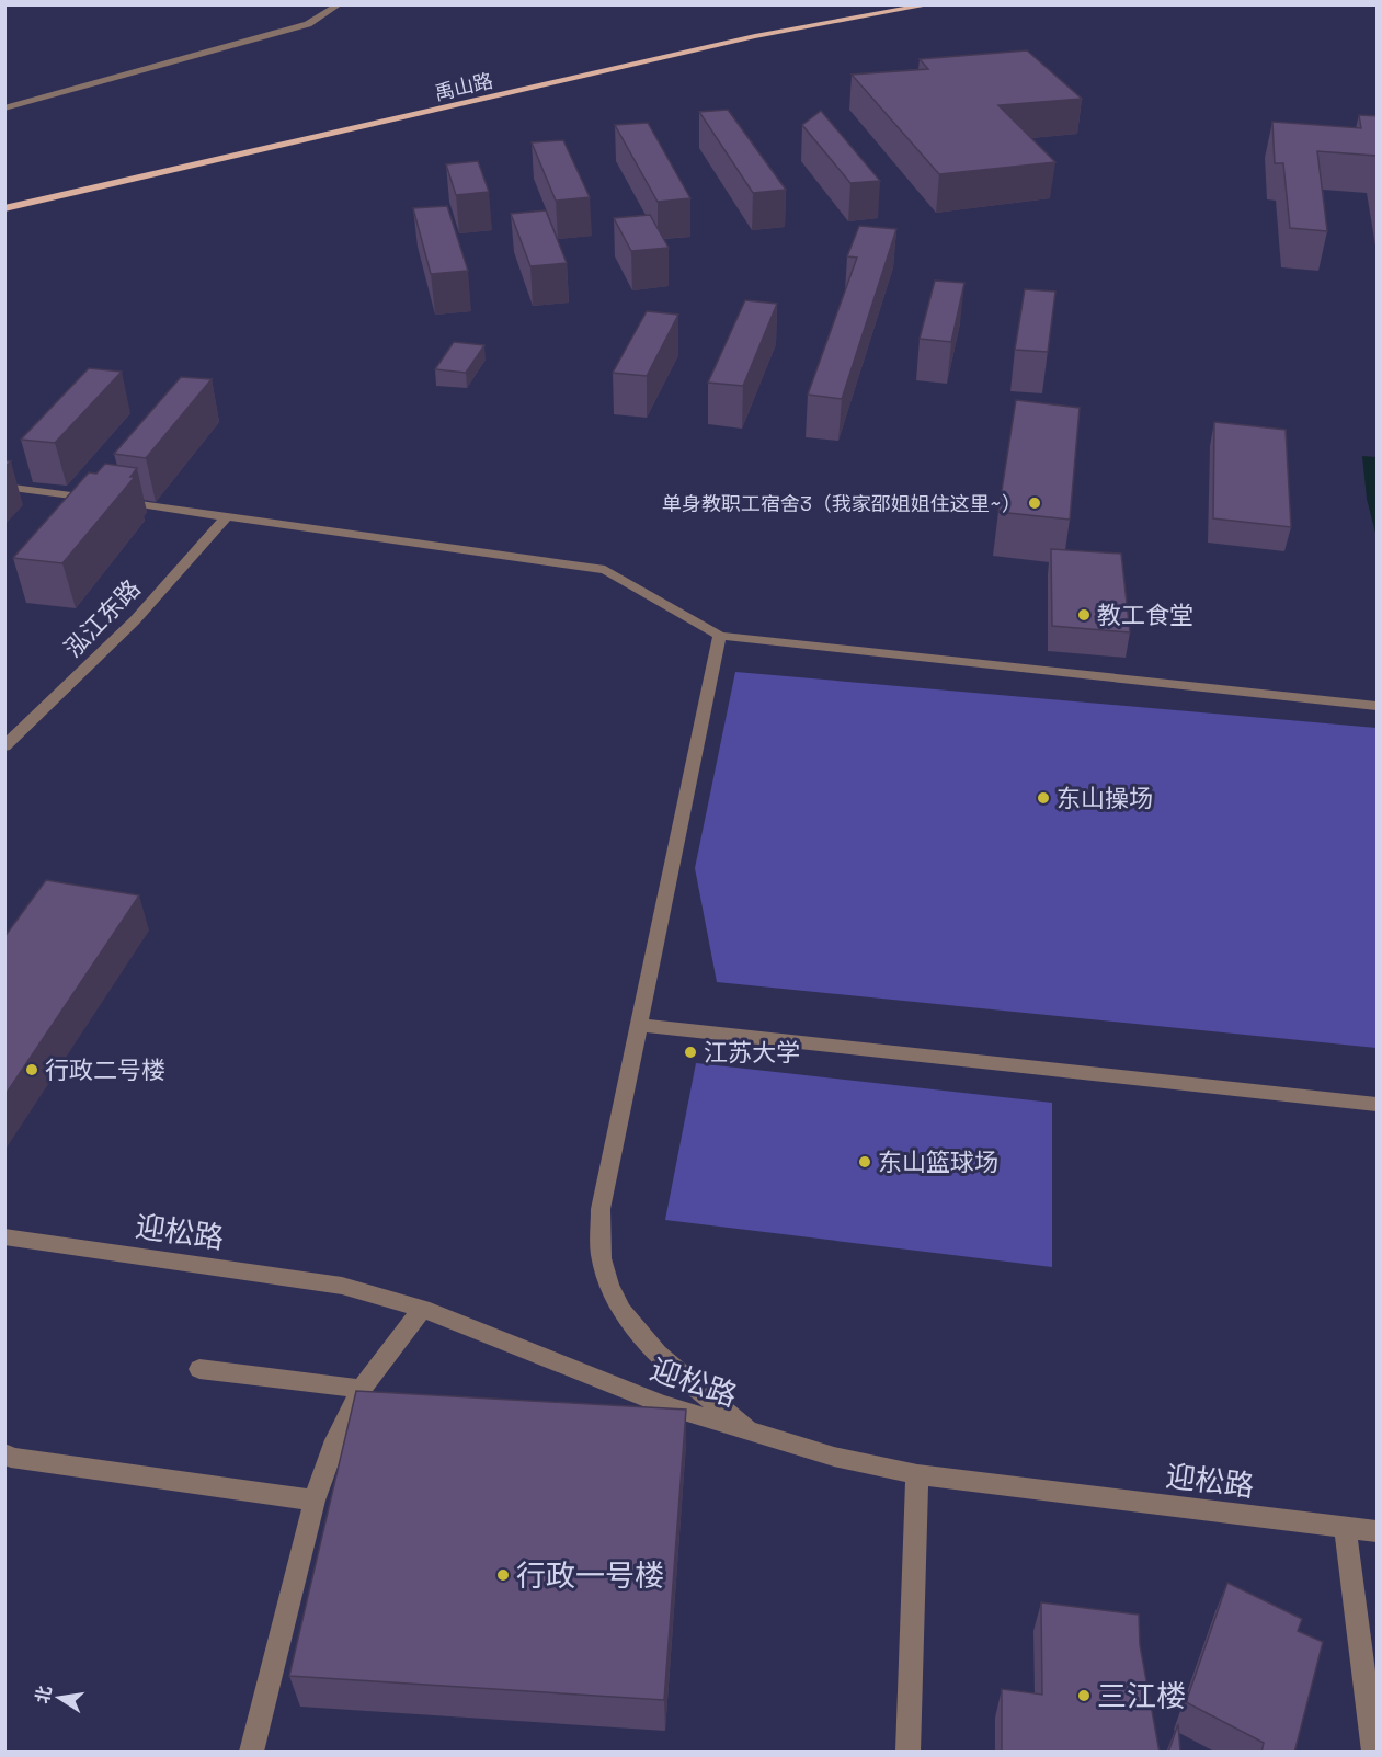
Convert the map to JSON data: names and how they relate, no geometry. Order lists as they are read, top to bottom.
{
  "streets": {
    "main road": ["禹山路"],
    "street": ["泓江东路", "迎松路"]
  },
  "places": [
    "单身教职工宿舍3（我家邵姐姐住这里~）",
    "教工食堂",
    "东山操场",
    "江苏大学",
    "行政二号楼",
    "东山篮球场",
    "行政一号楼",
    "三江楼"
  ],
  "north": "left"
}
